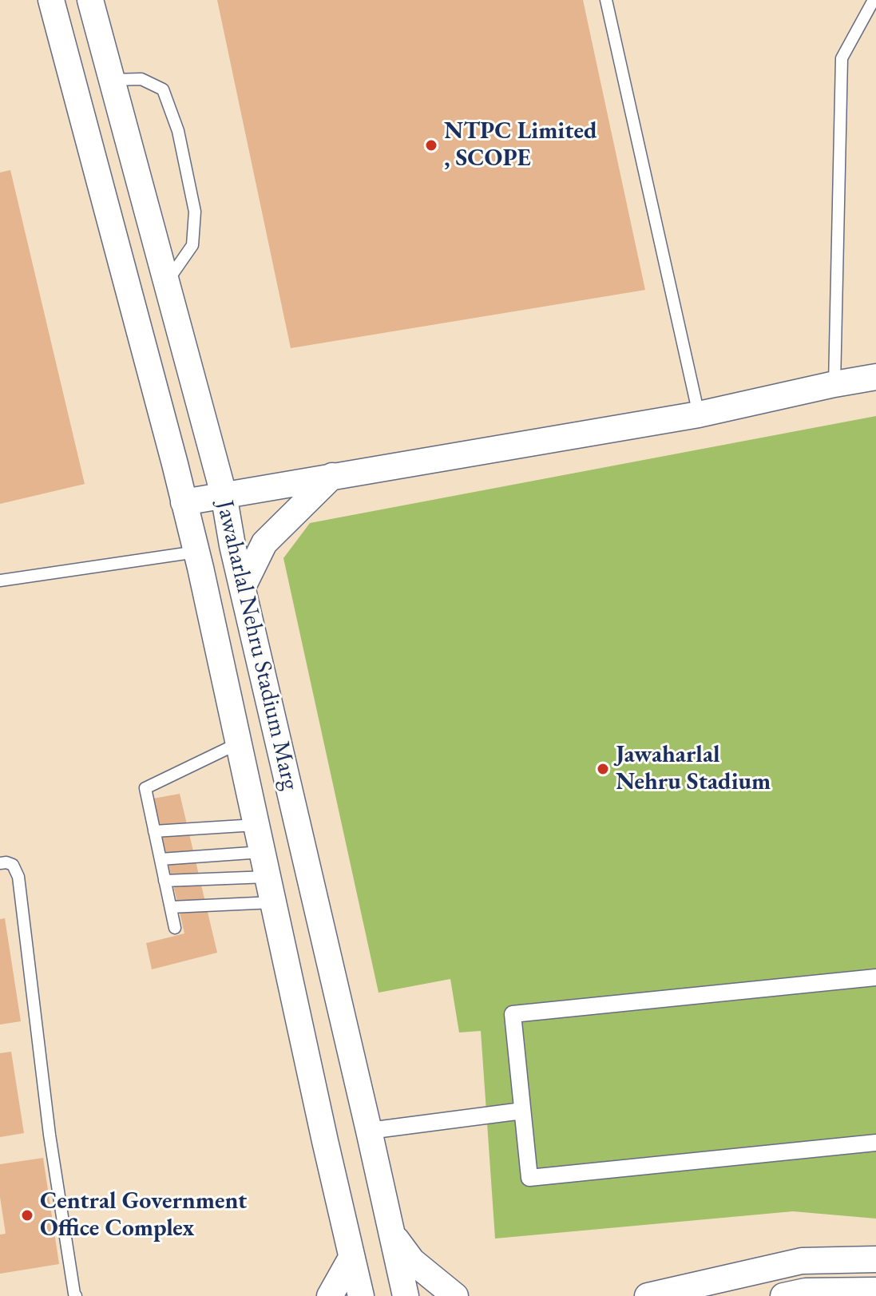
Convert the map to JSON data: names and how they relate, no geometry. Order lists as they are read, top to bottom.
{
  "streets": {
    "street": ["Jawaharlal Nehru Stadium Marg"]
  },
  "places": ["NTPC Limited , SCOPE", "Jawaharlal Nehru Stadium", "Central Government Office Complex"]
}
